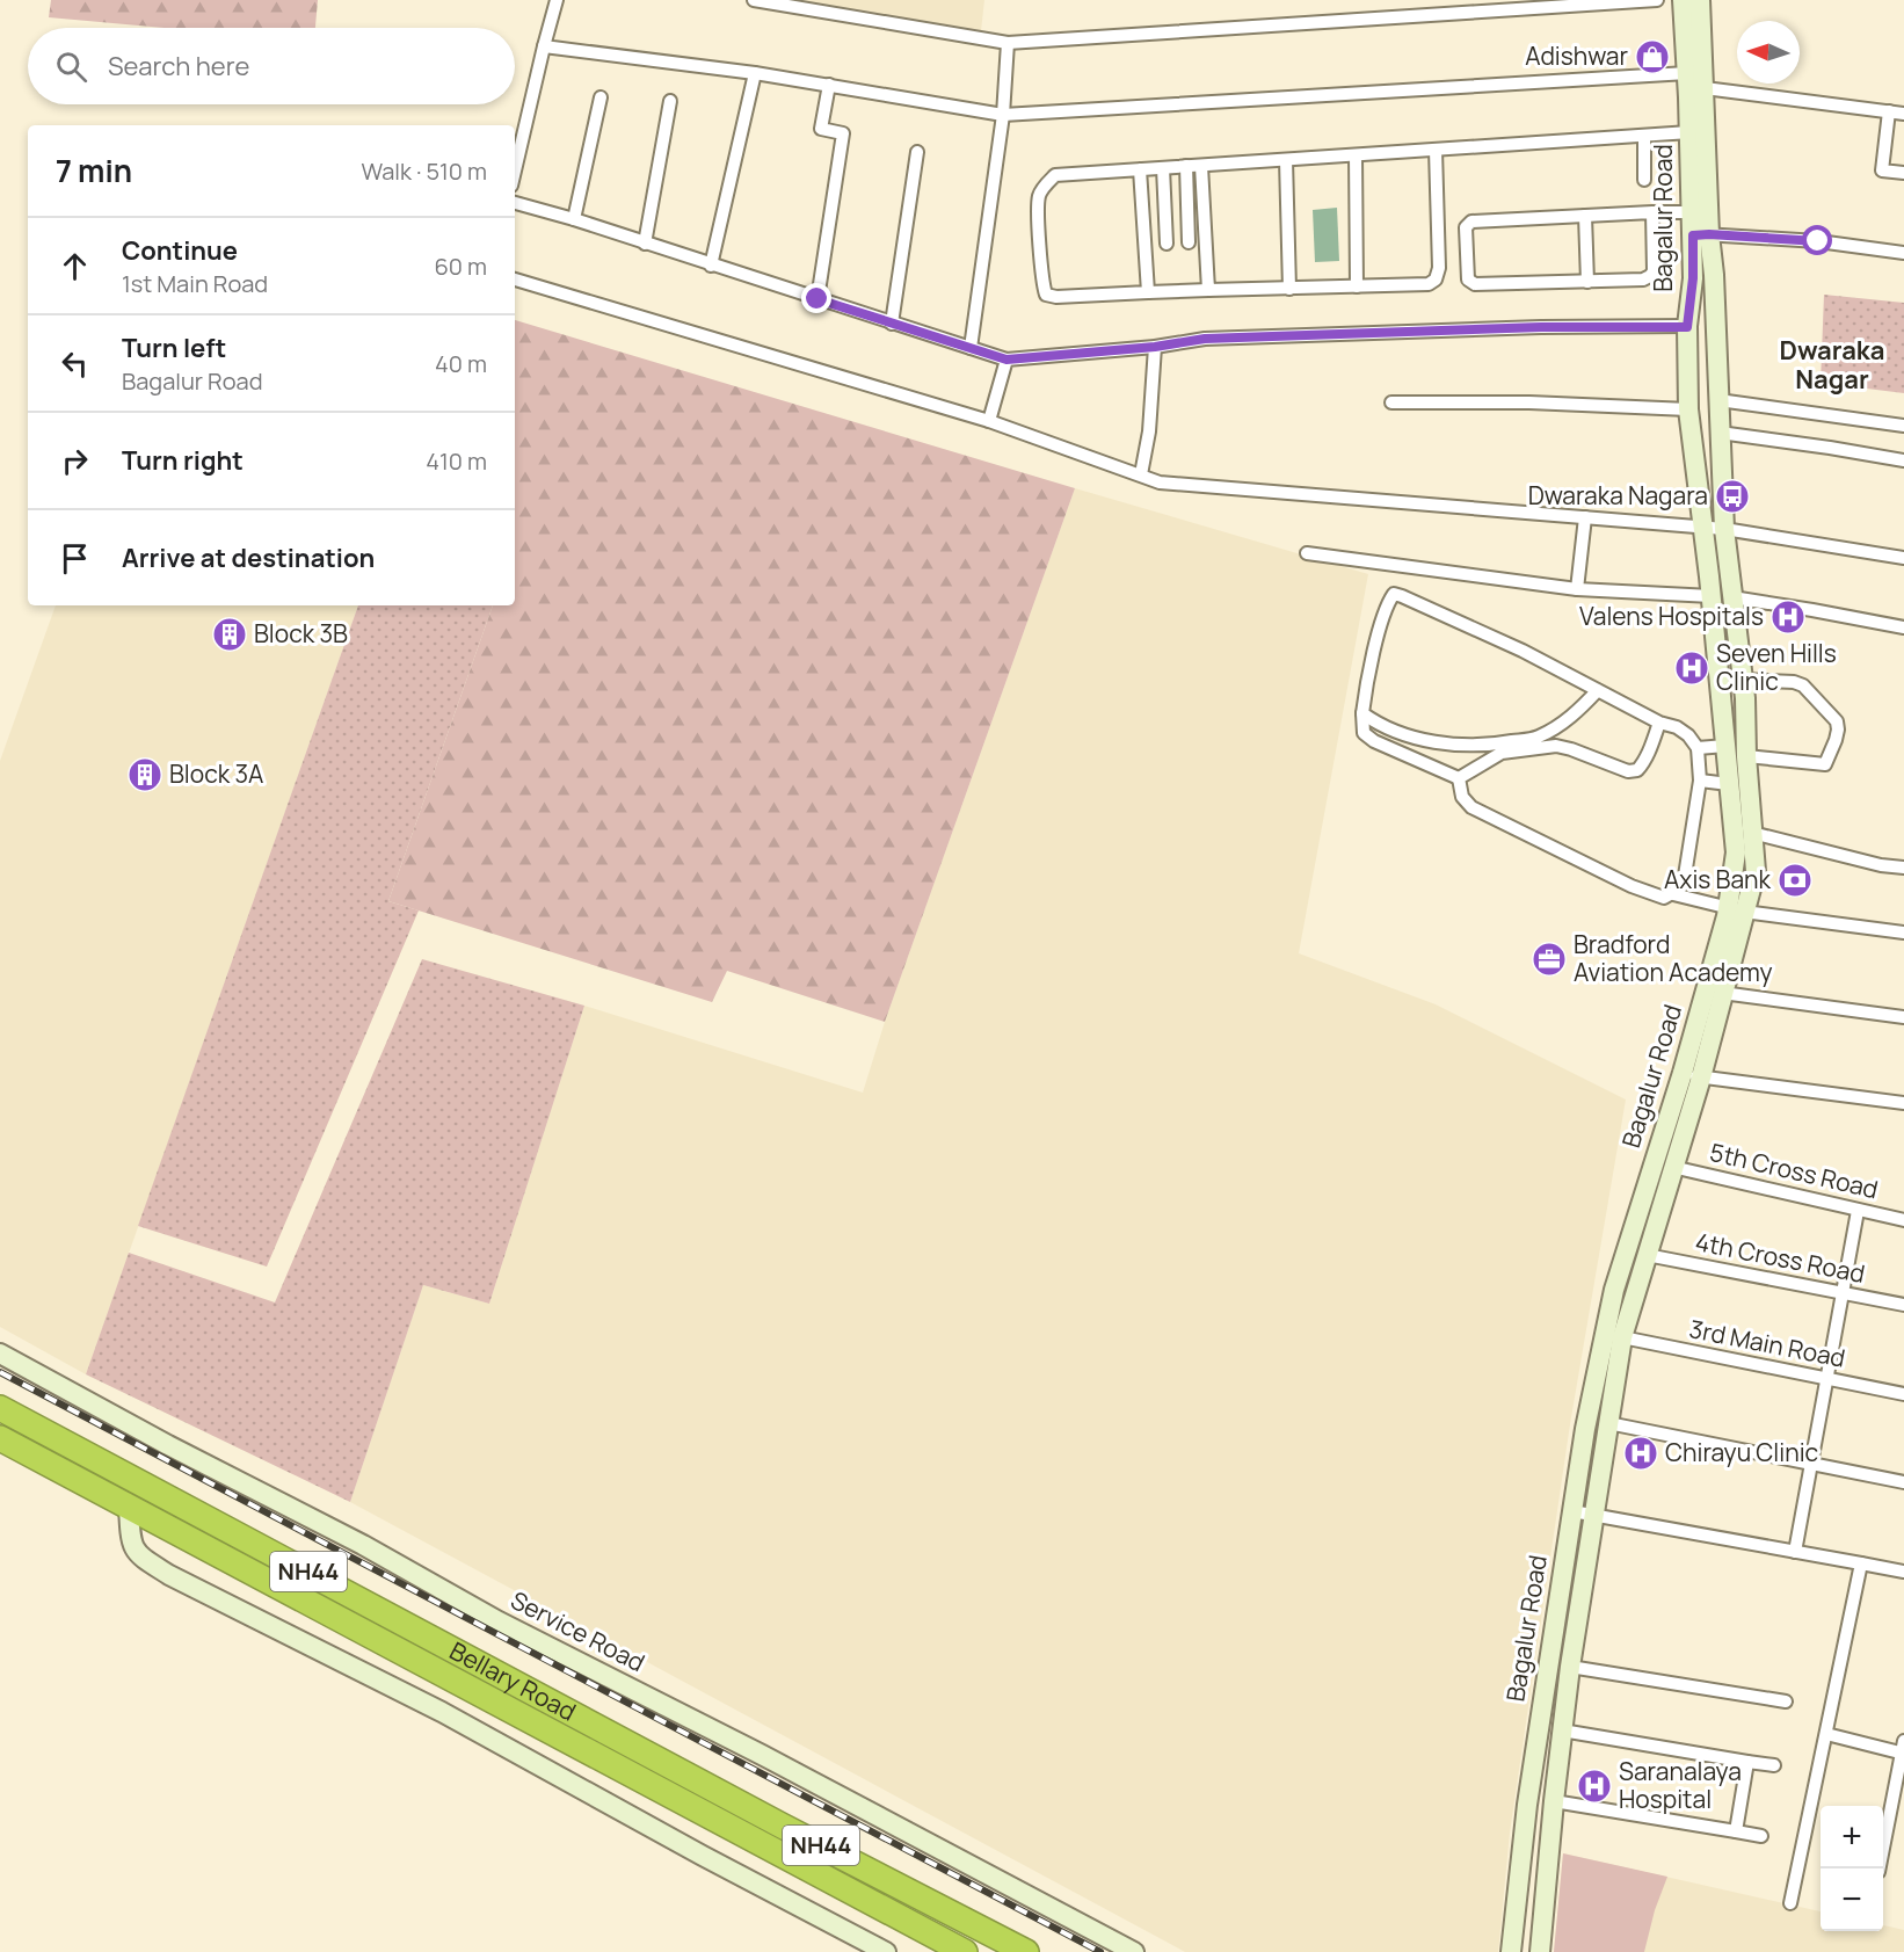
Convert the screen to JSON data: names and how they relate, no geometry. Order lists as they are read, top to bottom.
{
  "streets": {
    "highway": ["NH44", "Bellary Road"],
    "main road": ["Bagalur Road", "Service Road"],
    "street": ["5th Cross Road", "4th Cross Road", "3rd Main Road"]
  },
  "crossings": [
    ["Bagalur Road", "5th Cross Road"],
    ["Bagalur Road", "4th Cross Road"],
    ["Bagalur Road", "3rd Main Road"]
  ],
  "districts": ["Dwaraka Nagar"],
  "places": {
    "shop": ["Adishwar"],
    "bus stop": ["Dwaraka Nagara"],
    "hospital": [
      "Valens Hospitals",
      "Seven Hills Clinic",
      "Chirayu Clinic",
      "Saranalaya Hospital"
    ],
    "building": ["Block 3B", "Block 3A"],
    "bank": ["Axis Bank"],
    "office": ["Bradford Aviation Academy"]
  },
  "north": "left",
  "page": {
    "search": "Search here",
    "heading": ["7 min", "Walk · 510 m"],
    "list": [
      ["Continue", "1st Main Road", "60 m"],
      ["Turn left", "Bagalur Road", "40 m"],
      ["Turn right", "410 m"],
      "Arrive at destination"
    ],
    "map_buttons": ["+", "−"]
  }
}
